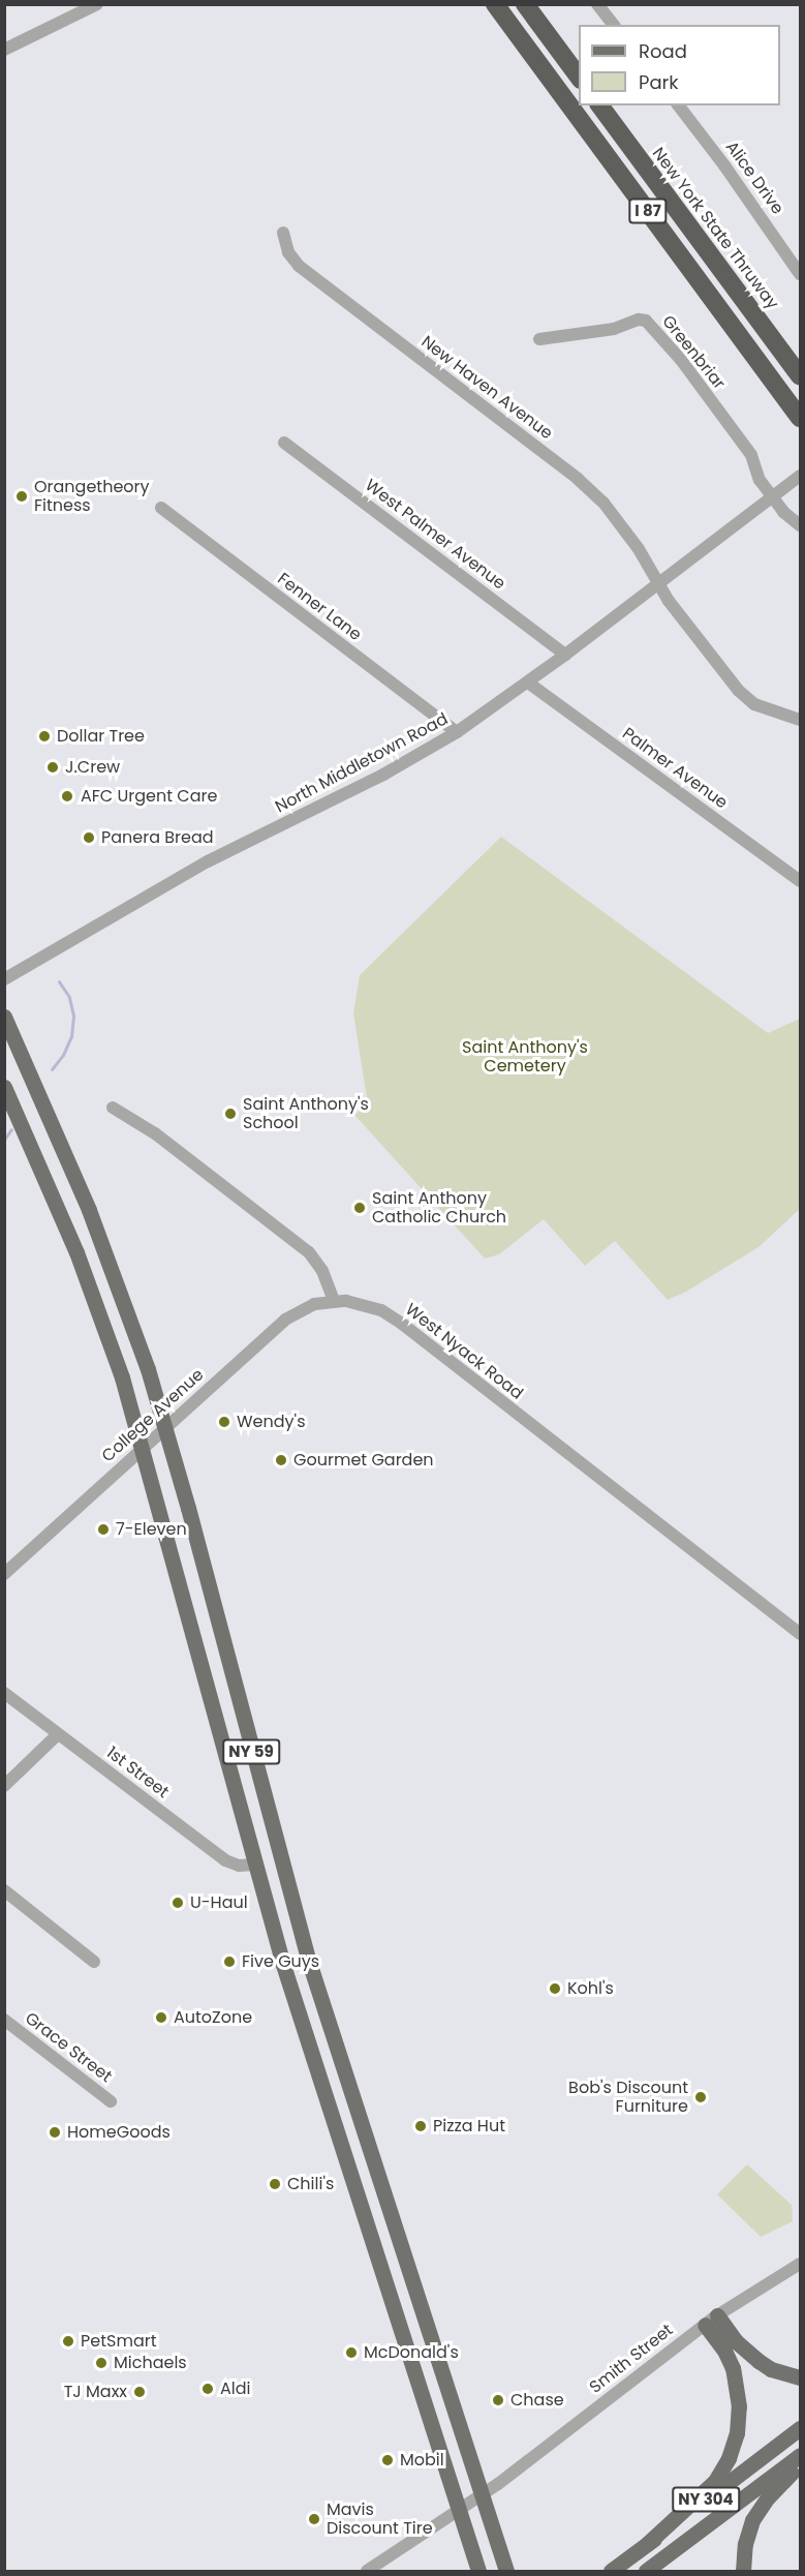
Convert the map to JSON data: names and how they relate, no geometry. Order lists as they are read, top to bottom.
{
  "streets": {
    "highway": ["I 87", "New York State Thruway"],
    "main road": ["NY 59", "NY 304"],
    "street": [
      "Alice Drive",
      "Greenbriar",
      "New Haven Avenue",
      "West Palmer Avenue",
      "Fenner Lane",
      "North Middletown Road",
      "Palmer Avenue",
      "West Nyack Road",
      "College Avenue",
      "1st Street",
      "Grace Street",
      "Smith Street"
    ]
  },
  "crossings": [
    ["Greenbriar", "North Middletown Road"],
    ["New Haven Avenue", "North Middletown Road"],
    ["West Palmer Avenue", "North Middletown Road"],
    ["Fenner Lane", "North Middletown Road"],
    ["North Middletown Road", "Palmer Avenue"],
    ["West Nyack Road", "College Avenue"],
    ["College Avenue", "NY 59"],
    ["NY 59", "1st Street"],
    ["NY 59", "Smith Street"]
  ],
  "parks": ["Saint Anthony's Cemetery"],
  "places": [
    "Orangetheory Fitness",
    "Dollar Tree",
    "J.Crew",
    "AFC Urgent Care",
    "Panera Bread",
    "Saint Anthony's School",
    "Saint Anthony Catholic Church",
    "Wendy's",
    "Gourmet Garden",
    "7-Eleven",
    "U-Haul",
    "Five Guys",
    "Kohl's",
    "AutoZone",
    "Bob's Discount Furniture",
    "Pizza Hut",
    "HomeGoods",
    "Chili's",
    "PetSmart",
    "McDonald's",
    "Michaels",
    "Aldi",
    "TJ Maxx",
    "Chase",
    "Mobil",
    "Mavis Discount Tire"
  ],
  "legend": ["Road", "Park"]
}
